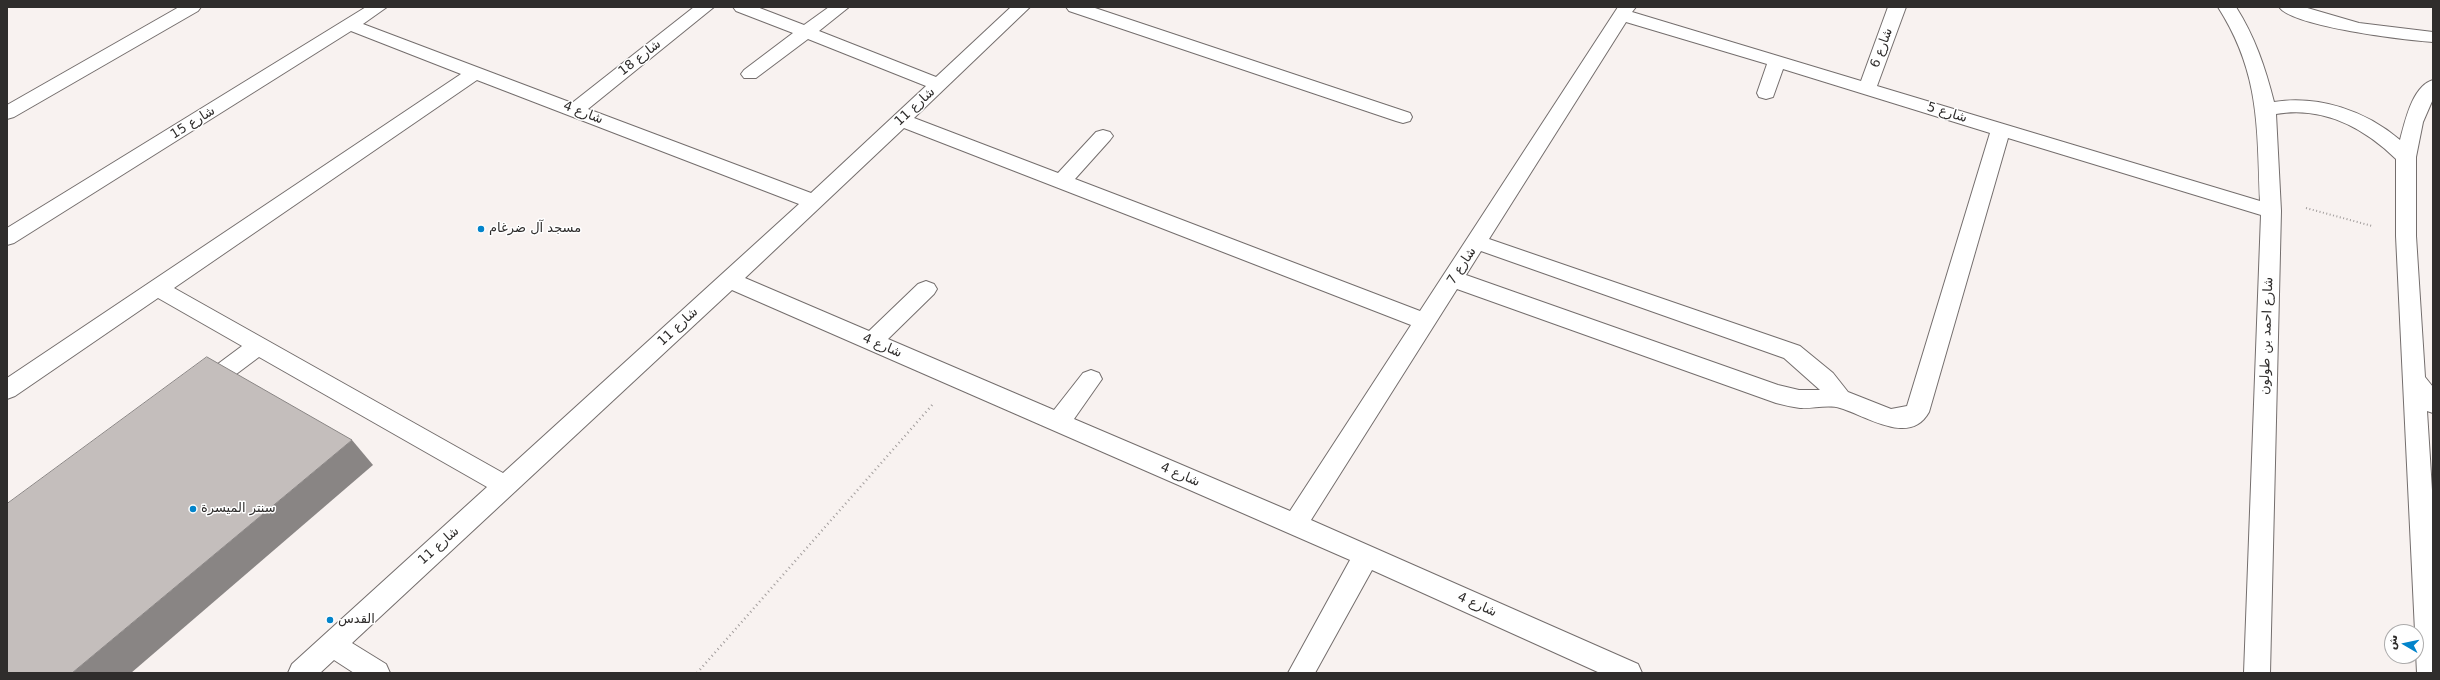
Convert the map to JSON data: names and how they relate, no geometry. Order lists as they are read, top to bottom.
{
  "streets": {
    "street": [
      "شارع 6",
      "شارع 18",
      "شارع 11",
      "شارع 4",
      "شارع 5",
      "شارع 15",
      "شارع 7",
      "شارع احمد بن طولون"
    ]
  },
  "crossings": [
    ["شارع 6", "شارع 5"],
    ["شارع 18", "شارع 4"],
    ["شارع 11", "شارع 4"],
    ["شارع 4", "شارع 15"],
    ["شارع 4", "شارع 7"],
    ["شارع 5", "شارع 7"],
    ["شارع 5", "شارع احمد بن طولون"]
  ],
  "places": ["مسجد آل ضرغام", "سنتر الميسرة", "القدس"],
  "north": "left"
}
